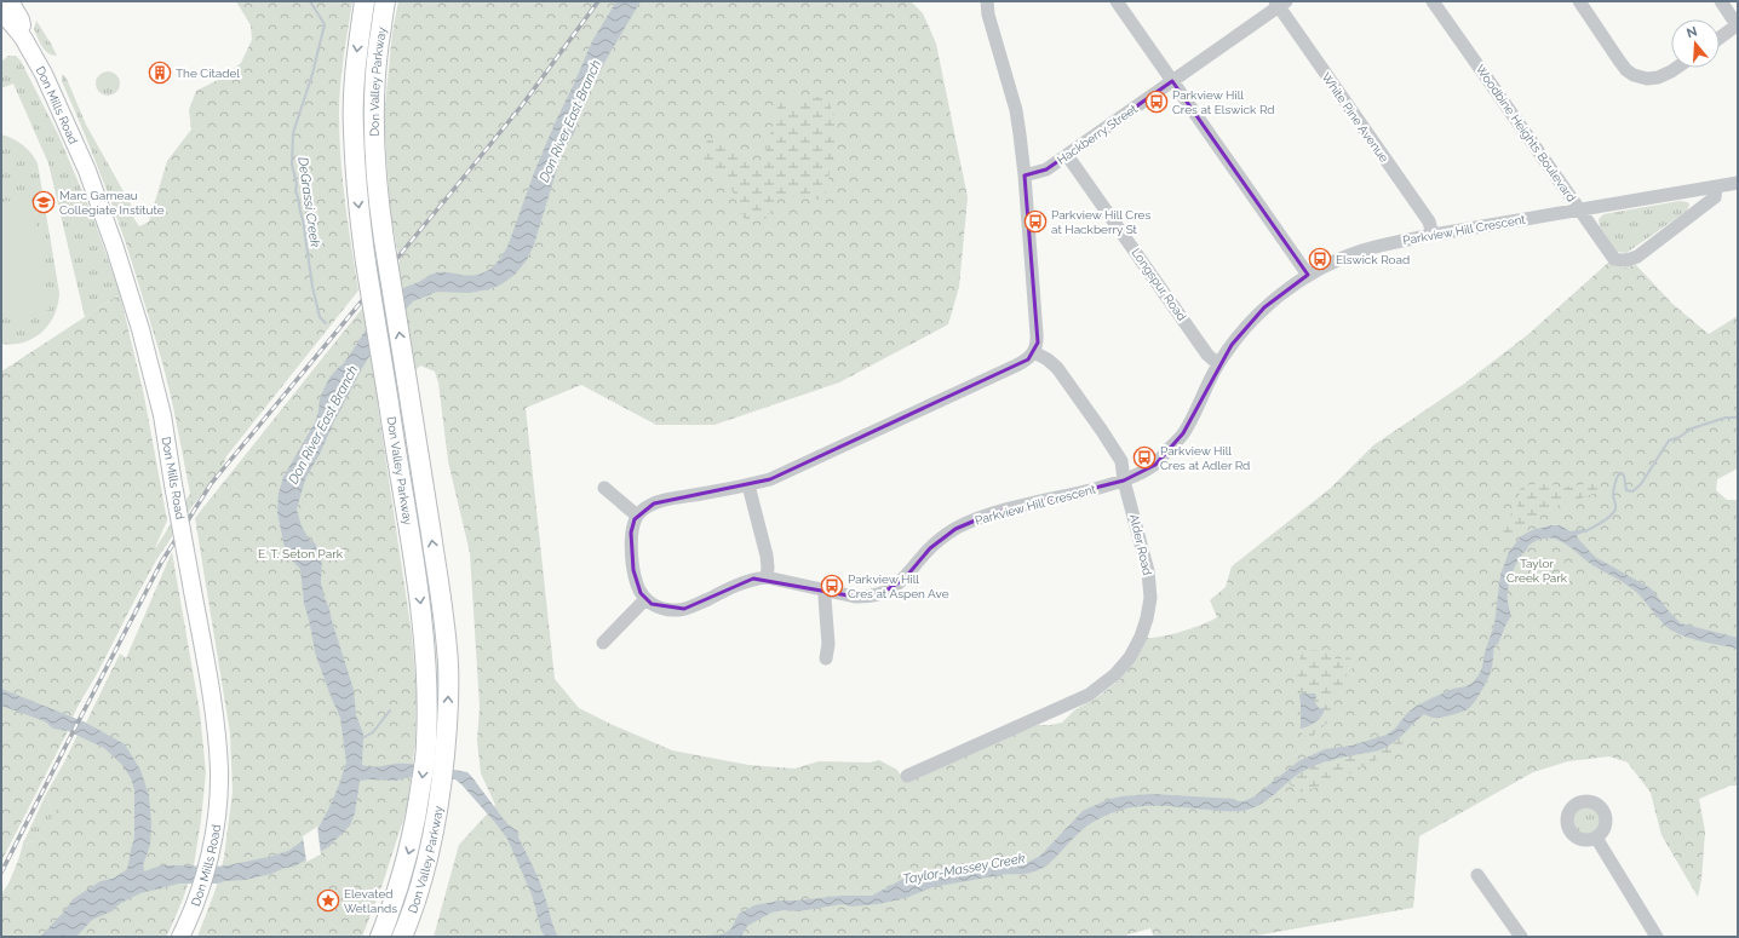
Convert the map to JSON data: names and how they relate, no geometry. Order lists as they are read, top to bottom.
{
  "streets": {
    "highway": ["Don Valley Parkway"],
    "main road": ["Don Mills Road"],
    "street": [
      "White Pine Avenue",
      "Woodbine Heights Boulevard",
      "Hackberry Street",
      "Parkview Hill Crescent",
      "Longspur Road",
      "Alder Road"
    ]
  },
  "crossings": [
    ["White Pine Avenue", "Hackberry Street"],
    ["White Pine Avenue", "Parkview Hill Crescent"],
    ["Woodbine Heights Boulevard", "Parkview Hill Crescent"],
    ["Hackberry Street", "Longspur Road"],
    ["Parkview Hill Crescent", "Longspur Road"],
    ["Parkview Hill Crescent", "Alder Road"]
  ],
  "water": ["Don River East Branch", "DeGrassi Creek", "Taylor-Massey Creek"],
  "parks": ["E. T. Seton Park", "Taylor Creek Park"],
  "places": {
    "building": ["The Citadel"],
    "bus stop": [
      "Parkview Hill Cres at Elswick Rd",
      "Parkview Hill Cres at Hackberry St",
      "Elswick Road",
      "Parkview Hill Cres at Adler Rd",
      "Parkview Hill Cres at Aspen Ave"
    ],
    "school or university": ["Marc Garneau Collegiate Institute"],
    "place": ["Elevated Wetlands"]
  },
  "north": "top"
}
